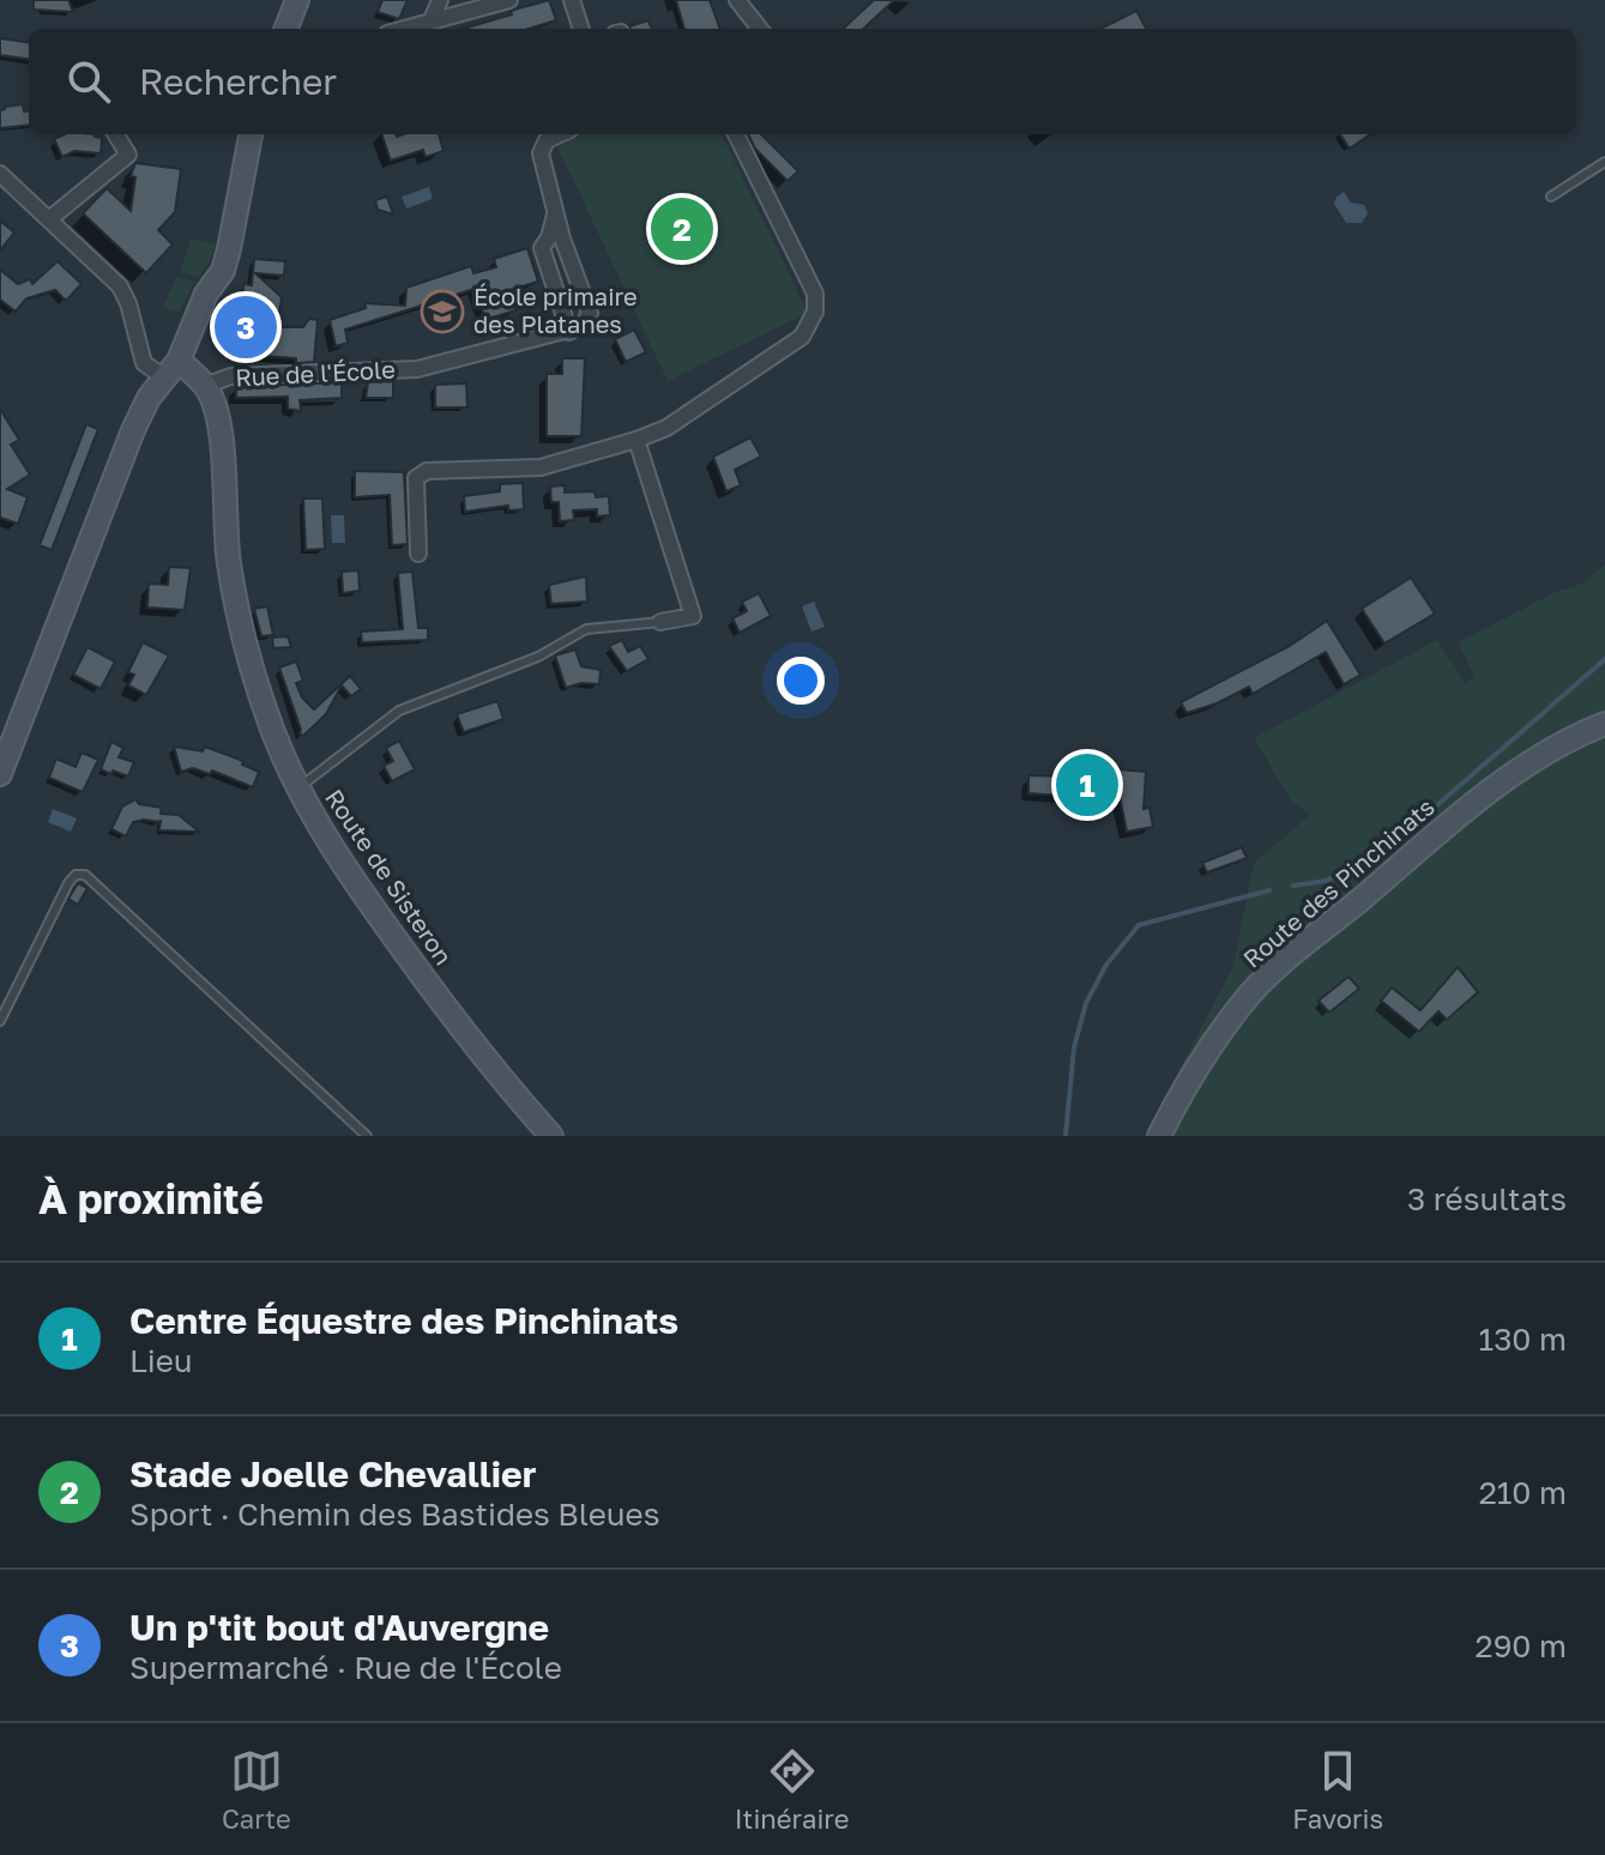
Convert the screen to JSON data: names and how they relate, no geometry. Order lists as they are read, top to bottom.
{
  "streets": {
    "main road": ["Route de Sisteron", "Route des Pinchinats"],
    "street": ["Rue de l'École"]
  },
  "crossings": [
    ["Rue de l'École", "Route de Sisteron"]
  ],
  "places": {
    "school or university": ["École primaire des Platanes"]
  },
  "page": {
    "search": "Rechercher",
    "pins": ["2", "3", "1"],
    "heading": ["À proximité", "3 résultats"],
    "list": [
      {
        "mark": "1",
        "name": "Centre Équestre des Pinchinats",
        "note": "Lieu",
        "value": "130 m"
      },
      {
        "mark": "2",
        "name": "Stade Joelle Chevallier",
        "note": "Sport · Chemin des Bastides Bleues",
        "value": "210 m"
      },
      {
        "mark": "3",
        "name": "Un p'tit bout d'Auvergne",
        "note": "Supermarché · Rue de l'École",
        "value": "290 m"
      }
    ],
    "nav": ["Carte", "Itinéraire", "Favoris"]
  }
}
